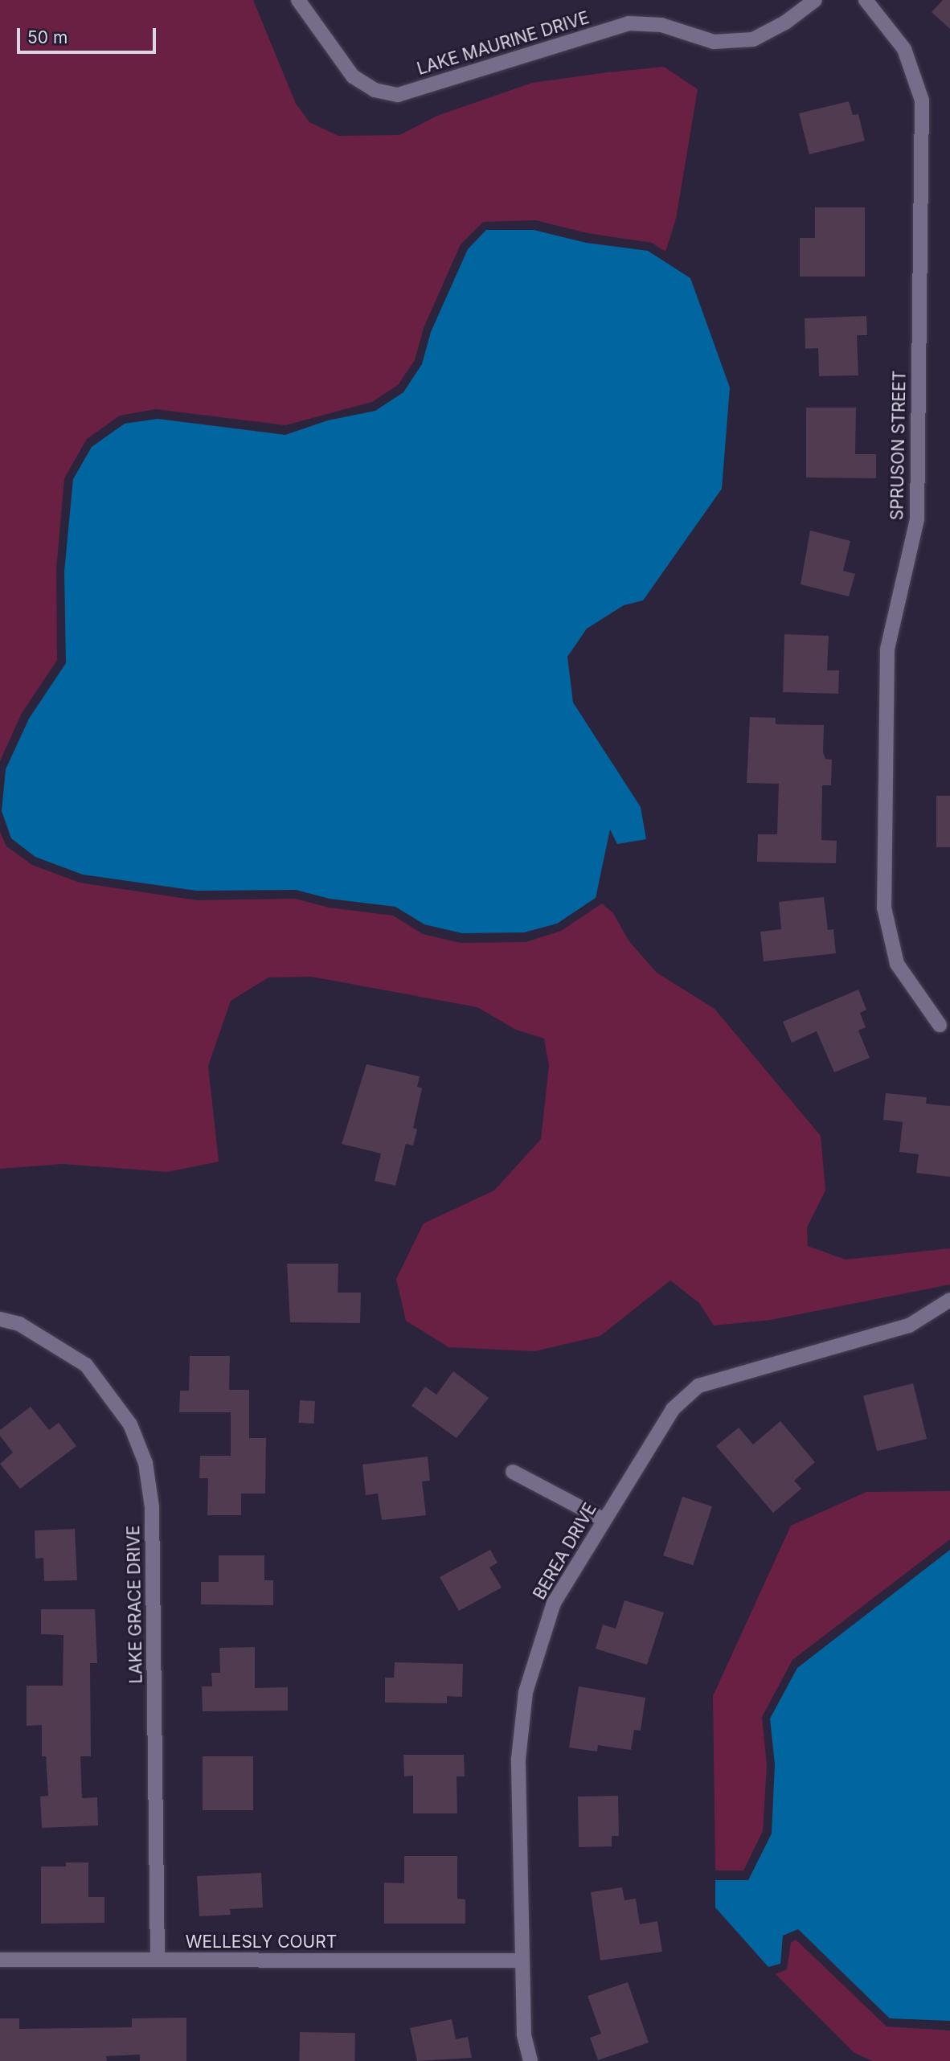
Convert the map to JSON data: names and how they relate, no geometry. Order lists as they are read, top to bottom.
{
  "streets": {
    "street": [
      "LAKE MAURINE DRIVE",
      "SPRUSON STREET",
      "BEREA DRIVE",
      "LAKE GRACE DRIVE",
      "WELLESLY COURT"
    ]
  },
  "crossings": [
    ["BEREA DRIVE", "WELLESLY COURT"],
    ["LAKE GRACE DRIVE", "WELLESLY COURT"]
  ],
  "scale_bar": "50 m"
}
